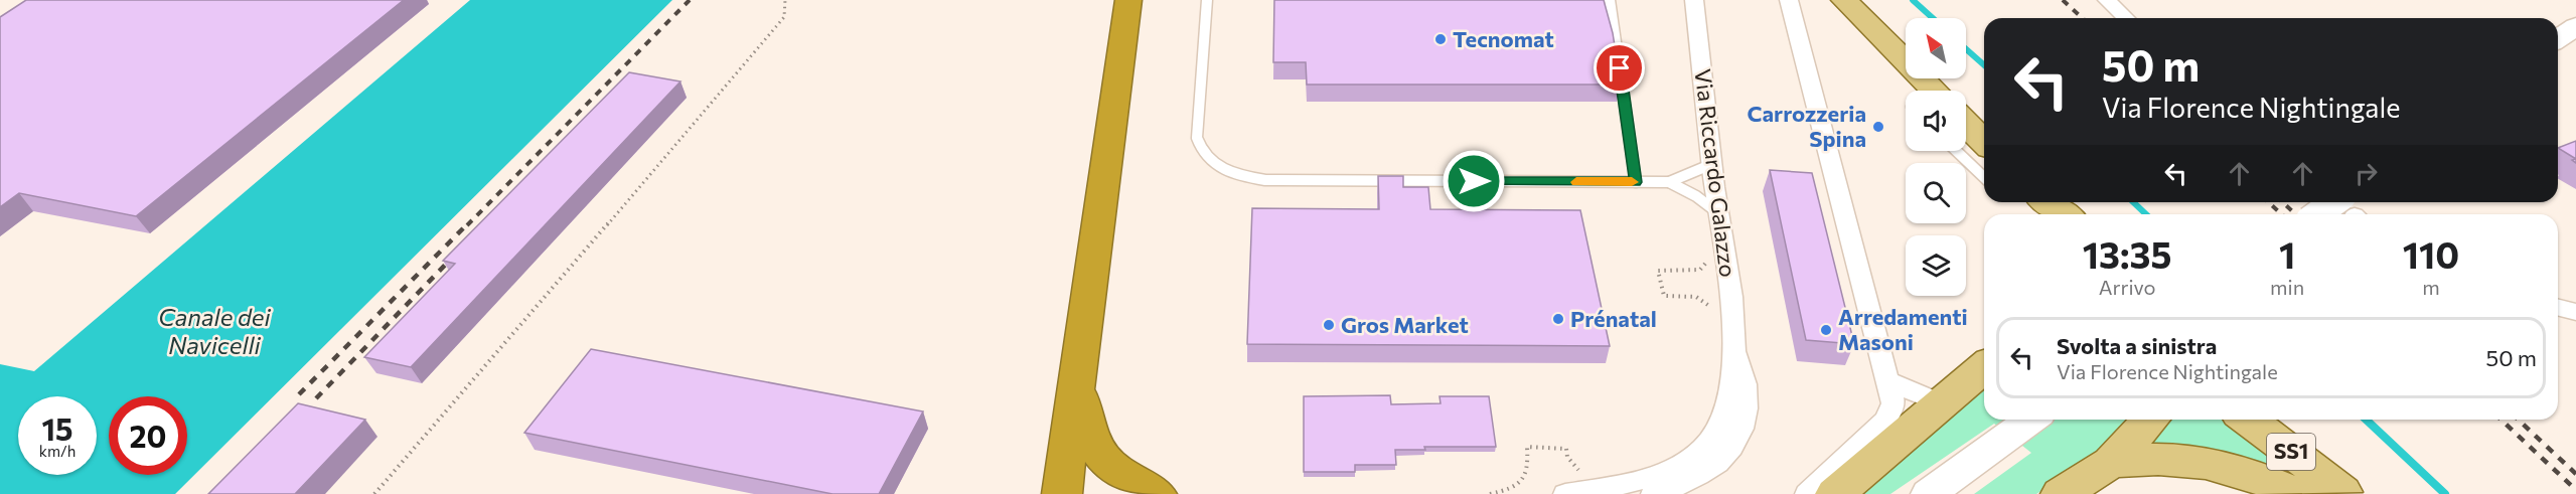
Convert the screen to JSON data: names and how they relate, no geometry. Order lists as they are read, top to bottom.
{
  "streets": {
    "main road": ["SS1"],
    "street": ["Via Riccardo Galazzo"]
  },
  "water": ["Canale dei Navicelli"],
  "places": [
    "Tecnomat",
    "Carrozzeria Spina",
    "Prénatal",
    "Gros Market",
    "Arredamenti Masoni"
  ],
  "north": "top left",
  "page": {
    "turn": ["50 m", "Via Florence Nightingale"],
    "eta": [
      "13:35",
      "Arrivo",
      "1",
      "min",
      "110",
      "m"
    ],
    "list": [
      {
        "name": "Svolta a sinistra",
        "note": "Via Florence Nightingale",
        "value": "50 m"
      }
    ],
    "speed": "15 km/h",
    "limit": "20"
  }
}
